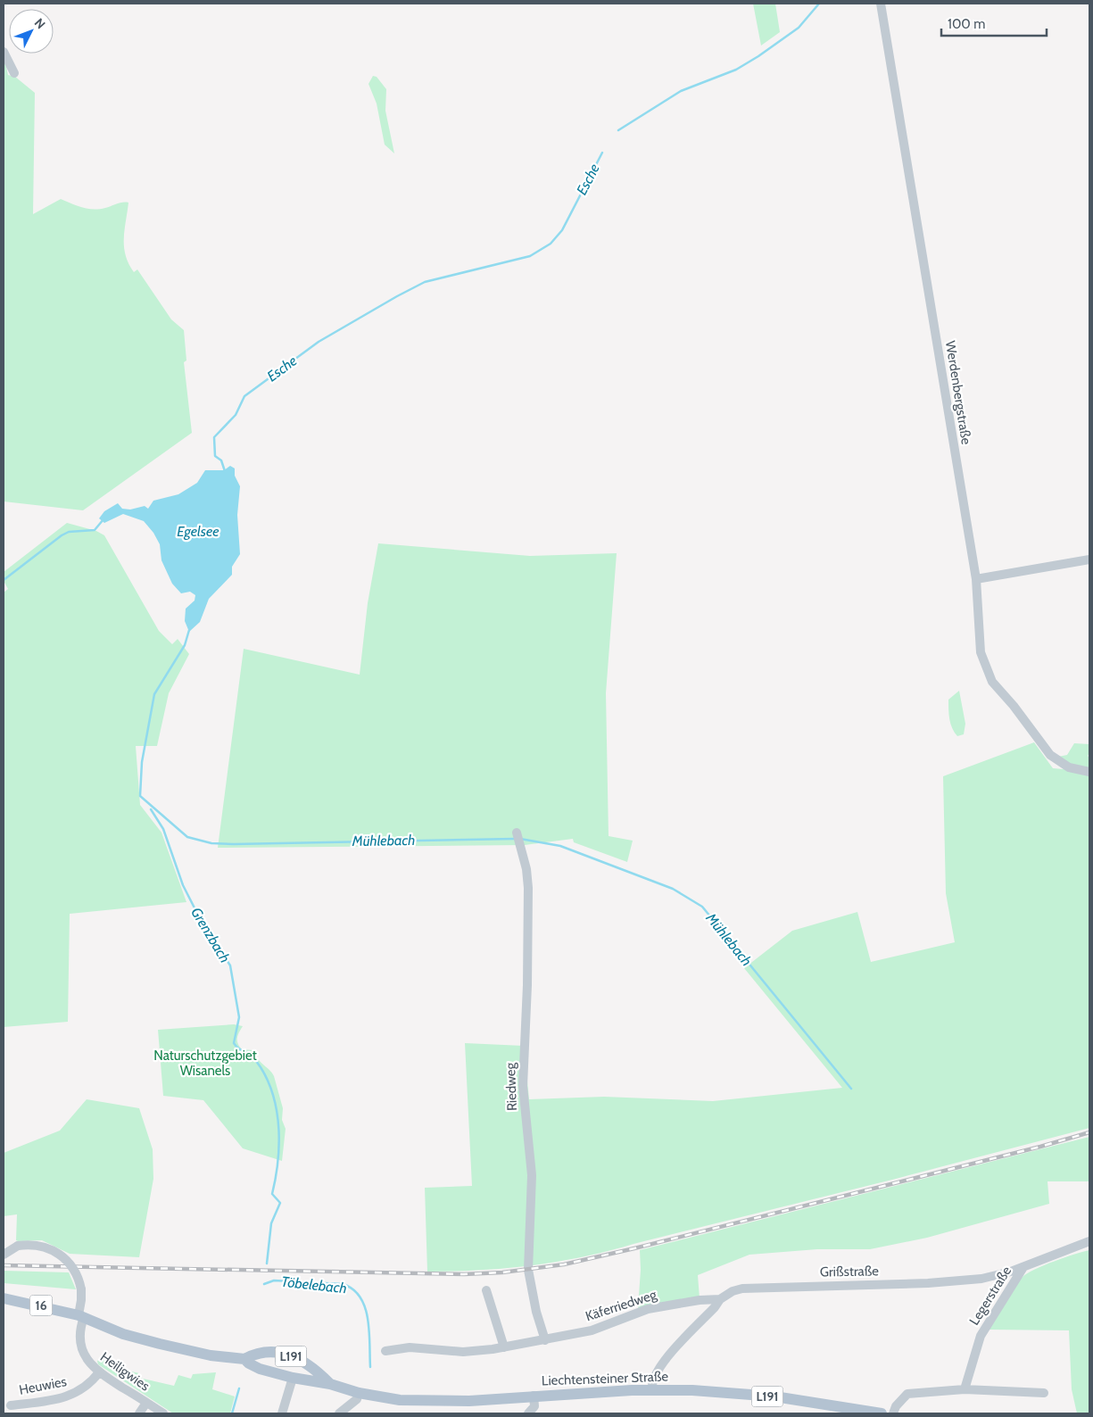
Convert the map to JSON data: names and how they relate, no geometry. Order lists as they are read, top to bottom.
{
  "streets": {
    "main road": ["16", "L191", "Liechtensteiner Straße"],
    "street": [
      "Werdenbergstraße",
      "Riedweg",
      "Grißstraße",
      "Legerstraße",
      "Käferriedweg",
      "Heiligwies",
      "Heuwies"
    ]
  },
  "crossings": [
    ["Riedweg", "Käferriedweg"],
    ["Grißstraße", "Legerstraße"],
    ["Grißstraße", "Käferriedweg"],
    ["Grißstraße", "Liechtensteiner Straße"],
    ["16", "Heiligwies"],
    ["16", "Liechtensteiner Straße"],
    ["Heiligwies", "Heuwies"]
  ],
  "water": [
    "Esche",
    "Egelsee",
    "Mühlebach",
    "Grenzbach",
    "Töbelebach"
  ],
  "parks": ["Naturschutzgebiet Wisanels"],
  "scale_bar": "100 m",
  "north": "top right"
}
